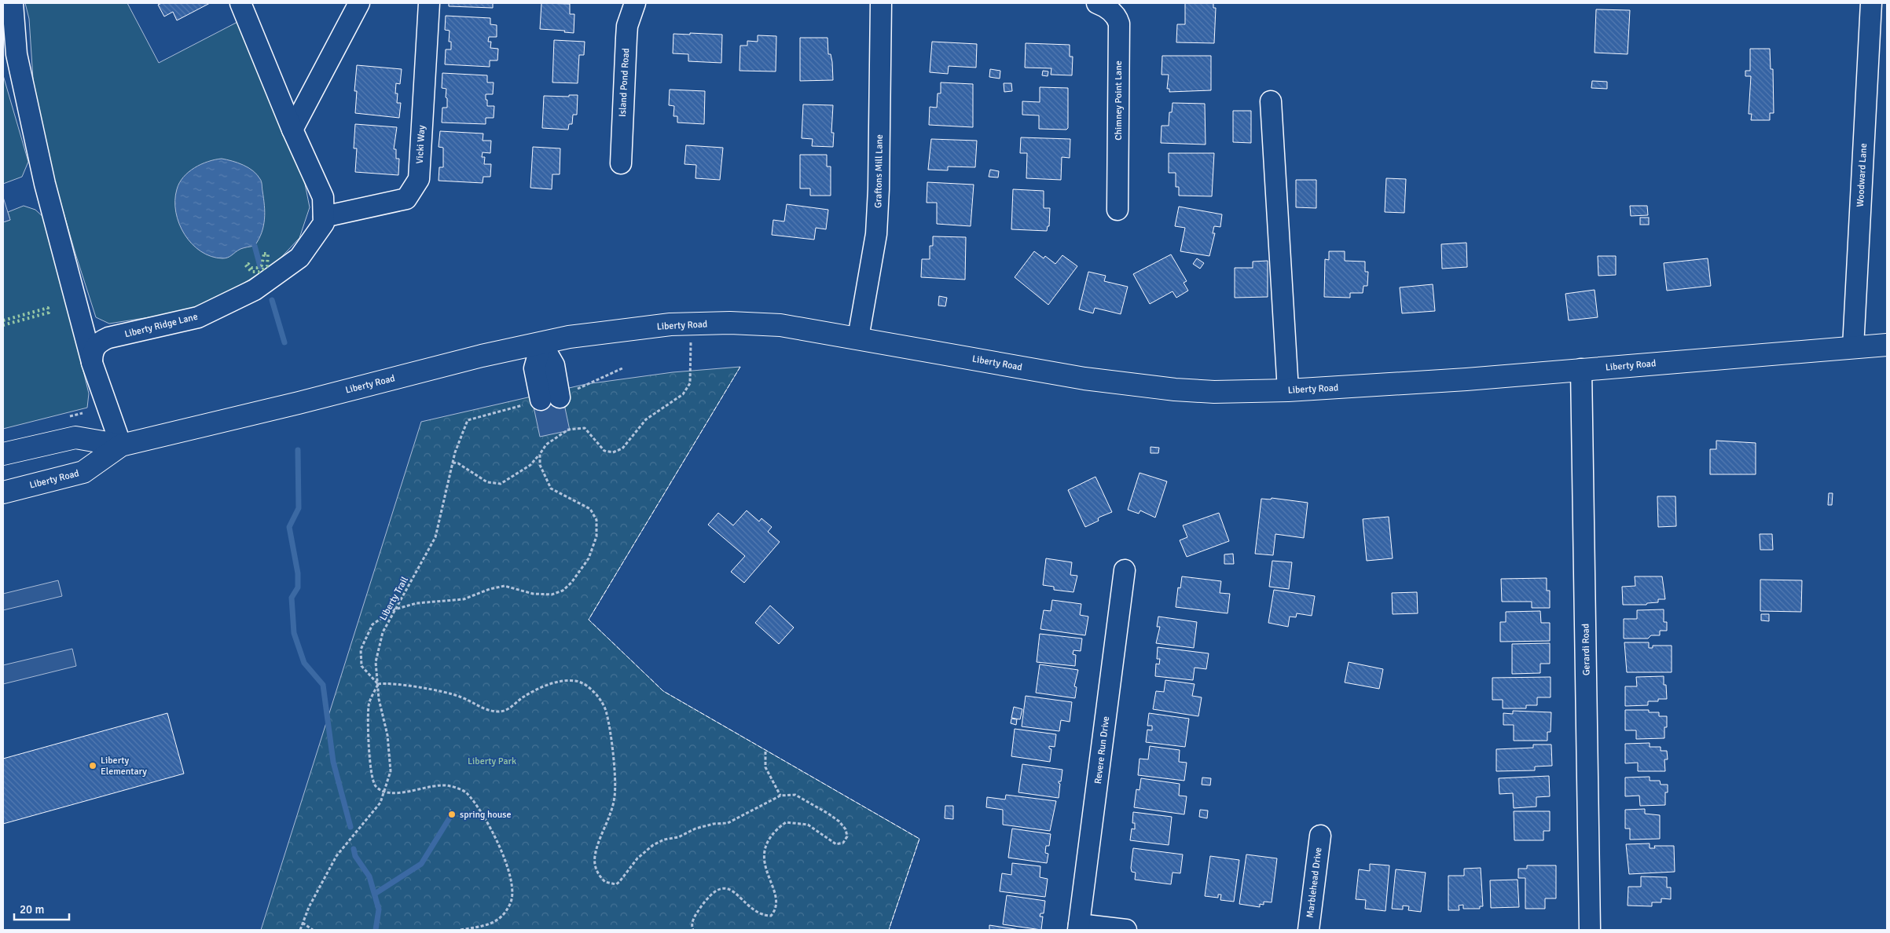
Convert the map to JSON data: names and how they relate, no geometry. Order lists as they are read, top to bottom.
{
  "streets": {
    "main road": ["Liberty Road"],
    "street": [
      "Island Pond Road",
      "Chimney Point Lane",
      "Vicki Way",
      "Graftons Mill Lane",
      "Woodward Lane",
      "Liberty Ridge Lane",
      "Gerardi Road",
      "Revere Run Drive",
      "Marblehead Drive"
    ],
    "path": ["Liberty Trail"]
  },
  "crossings": [
    ["Vicki Way", "Liberty Ridge Lane"],
    ["Graftons Mill Lane", "Liberty Road"],
    ["Woodward Lane", "Liberty Road"],
    ["Liberty Road", "Gerardi Road"]
  ],
  "parks": ["Liberty Park"],
  "places": ["Liberty Elementary", "spring house"],
  "scale_bar": "20 m"
}
